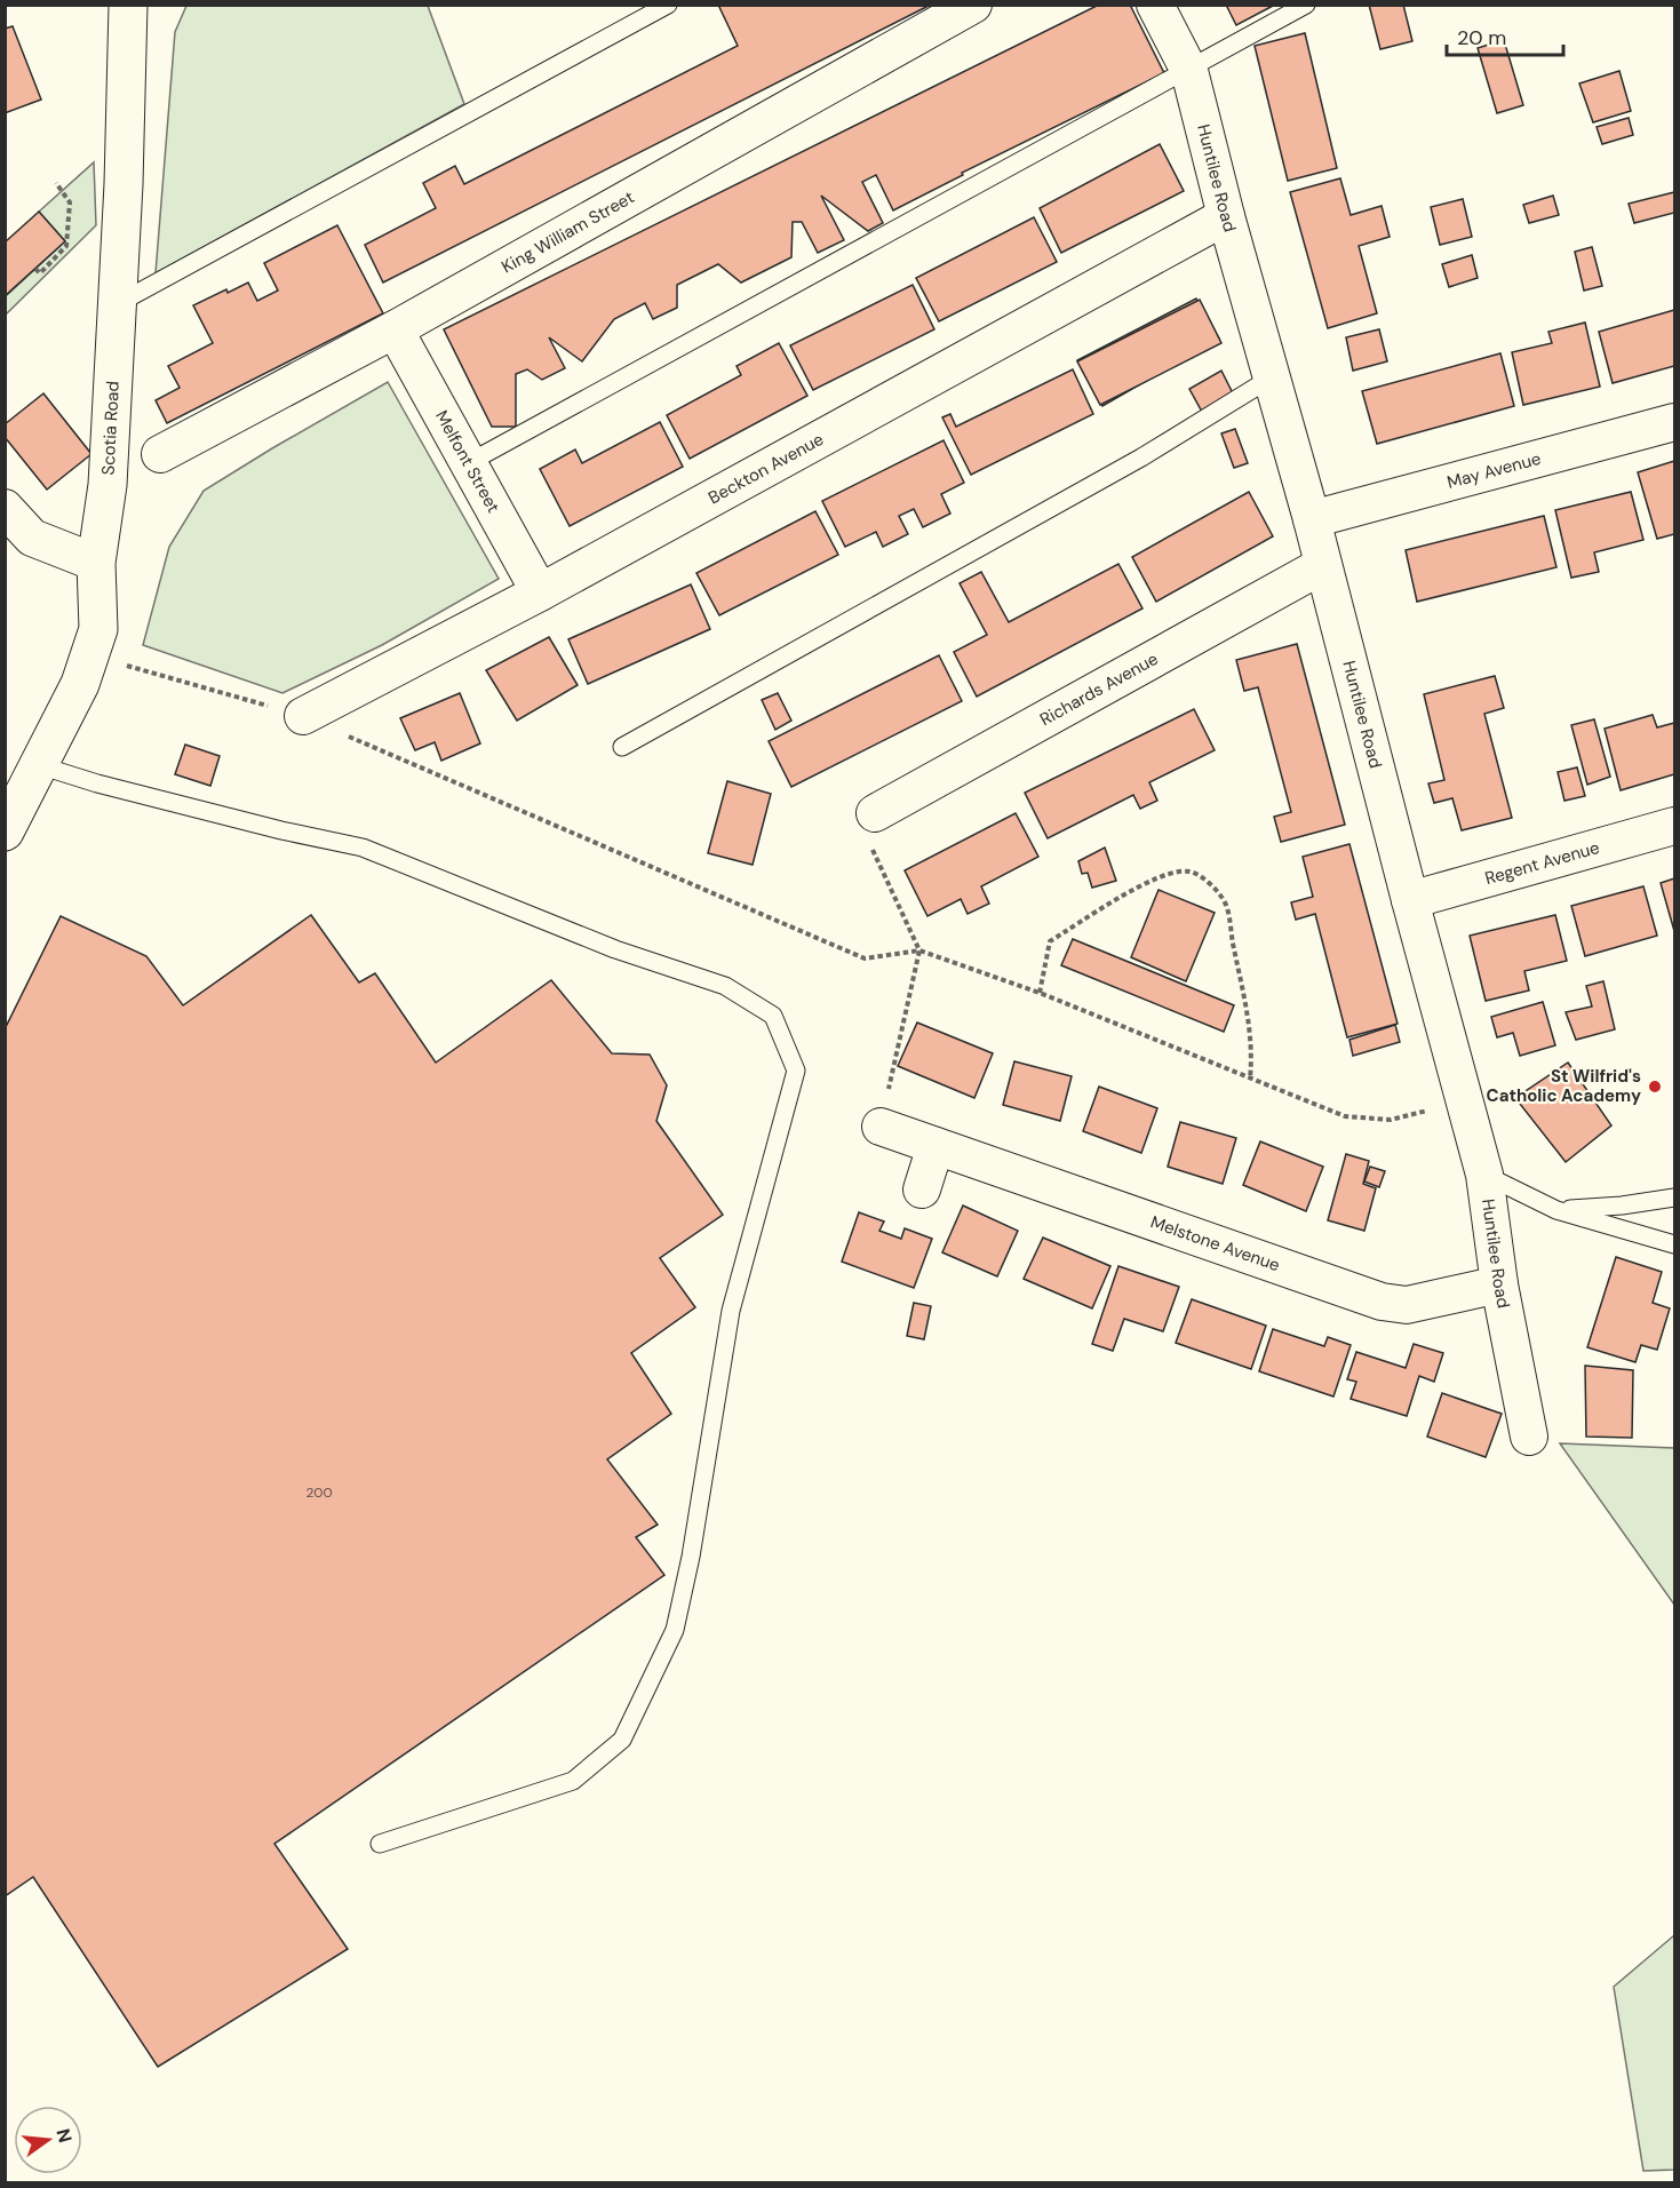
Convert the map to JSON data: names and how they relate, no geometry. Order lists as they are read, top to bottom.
{
  "streets": {
    "main road": ["Scotia Road"],
    "street": [
      "Huntilee Road",
      "King William Street",
      "Melfont Street",
      "Beckton Avenue",
      "May Avenue",
      "Richards Avenue",
      "Regent Avenue",
      "Melstone Avenue"
    ]
  },
  "crossings": [
    ["Huntilee Road", "Beckton Avenue"],
    ["Huntilee Road", "May Avenue"],
    ["Huntilee Road", "Richards Avenue"],
    ["Huntilee Road", "Regent Avenue"],
    ["Huntilee Road", "Melstone Avenue"],
    ["King William Street", "Melfont Street"],
    ["Melfont Street", "Beckton Avenue"]
  ],
  "places": ["St Wilfrid's Catholic Academy"],
  "house_numbers": ["200"],
  "scale_bar": "20 m",
  "north": "right"
}
